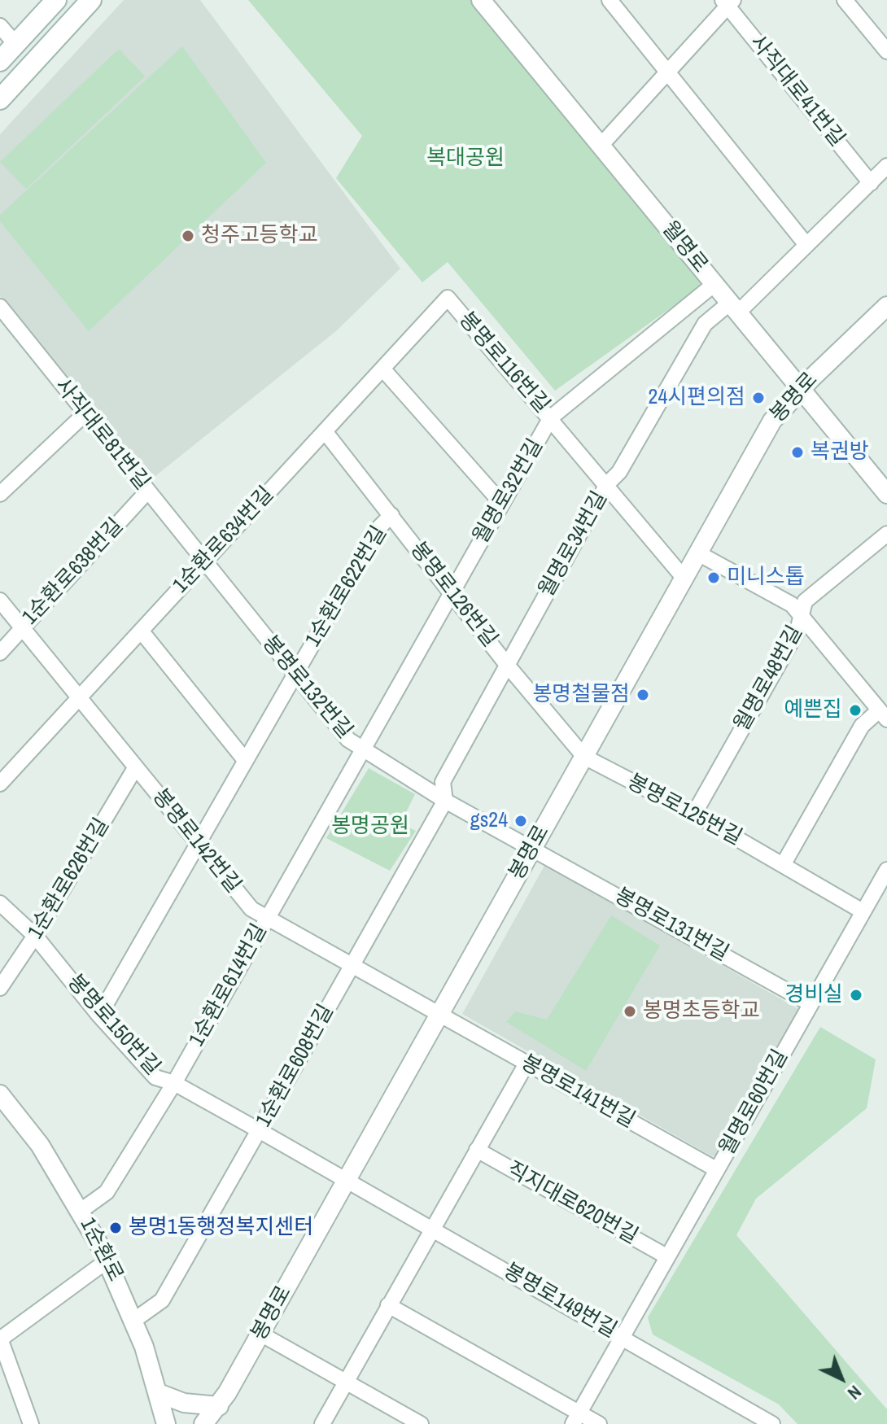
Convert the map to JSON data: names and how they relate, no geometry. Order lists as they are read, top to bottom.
{
  "streets": {
    "street": [
      "사직대로41번길",
      "월명로",
      "봉명로116번길",
      "봉명로",
      "사직대로81번길",
      "월명로32번길",
      "1순환로634번길",
      "월명로34번길",
      "1순환로638번길",
      "1순환로622번길",
      "봉명로126번길",
      "월명로48번길",
      "봉명로132번길",
      "봉명로125번길",
      "봉명로142번길",
      "1순환로626번길",
      "봉명로131번길",
      "1순환로614번길",
      "봉명로150번길",
      "1순환로608번길",
      "봉명로141번길",
      "월명로60번길",
      "직지대로620번길",
      "1순환로",
      "봉명로149번길"
    ]
  },
  "crossings": [
    ["사직대로41번길", "월명로34번길"],
    ["월명로", "봉명로"],
    ["월명로", "월명로32번길"],
    ["월명로", "월명로34번길"],
    ["봉명로116번길", "봉명로"],
    ["봉명로116번길", "월명로32번길"],
    ["봉명로116번길", "1순환로634번길"],
    ["봉명로116번길", "월명로34번길"],
    ["봉명로", "봉명로126번길"],
    ["봉명로", "봉명로132번길"],
    ["봉명로", "봉명로125번길"],
    ["봉명로", "봉명로142번길"],
    ["봉명로", "봉명로131번길"],
    ["봉명로", "봉명로150번길"],
    ["봉명로", "봉명로141번길"],
    ["봉명로", "봉명로149번길"],
    ["사직대로81번길", "1순환로634번길"],
    ["사직대로81번길", "1순환로638번길"],
    ["사직대로81번길", "봉명로132번길"],
    ["월명로32번길", "봉명로126번길"],
    ["월명로32번길", "봉명로132번길"],
    ["월명로32번길", "1순환로614번길"],
    ["1순환로634번길", "봉명로126번길"],
    ["1순환로634번길", "봉명로132번길"],
    ["1순환로634번길", "봉명로142번길"],
    ["월명로34번길", "봉명로126번길"],
    ["월명로34번길", "봉명로132번길"],
    ["월명로34번길", "1순환로608번길"],
    ["1순환로638번길", "봉명로142번길"],
    ["1순환로622번길", "봉명로126번길"],
    ["1순환로622번길", "봉명로132번길"],
    ["1순환로622번길", "봉명로142번길"],
    ["1순환로622번길", "봉명로150번길"],
    ["봉명로126번길", "봉명로125번길"],
    ["월명로48번길", "봉명로125번길"],
    ["봉명로132번길", "봉명로131번길"],
    ["봉명로132번길", "1순환로614번길"],
    ["봉명로132번길", "1순환로608번길"],
    ["봉명로125번길", "월명로60번길"],
    ["봉명로142번길", "1순환로626번길"],
    ["봉명로142번길", "1순환로614번길"],
    ["봉명로142번길", "1순환로608번길"],
    ["봉명로142번길", "봉명로141번길"],
    ["1순환로626번길", "봉명로150번길"],
    ["봉명로131번길", "월명로60번길"],
    ["1순환로614번길", "봉명로150번길"],
    ["1순환로614번길", "1순환로"],
    ["봉명로150번길", "1순환로608번길"],
    ["봉명로150번길", "봉명로149번길"],
    ["1순환로608번길", "1순환로"],
    ["봉명로141번길", "월명로60번길"],
    ["월명로60번길", "직지대로620번길"],
    ["월명로60번길", "봉명로149번길"]
  ],
  "parks": ["복대공원", "봉명공원"],
  "places": [
    "청주고등학교",
    "24시편의점",
    "복권방",
    "미니스톱",
    "봉명철물점",
    "예쁜집",
    "gs24",
    "경비실",
    "봉명초등학교",
    "봉명1동행정복지센터"
  ],
  "north": "bottom right"
}
